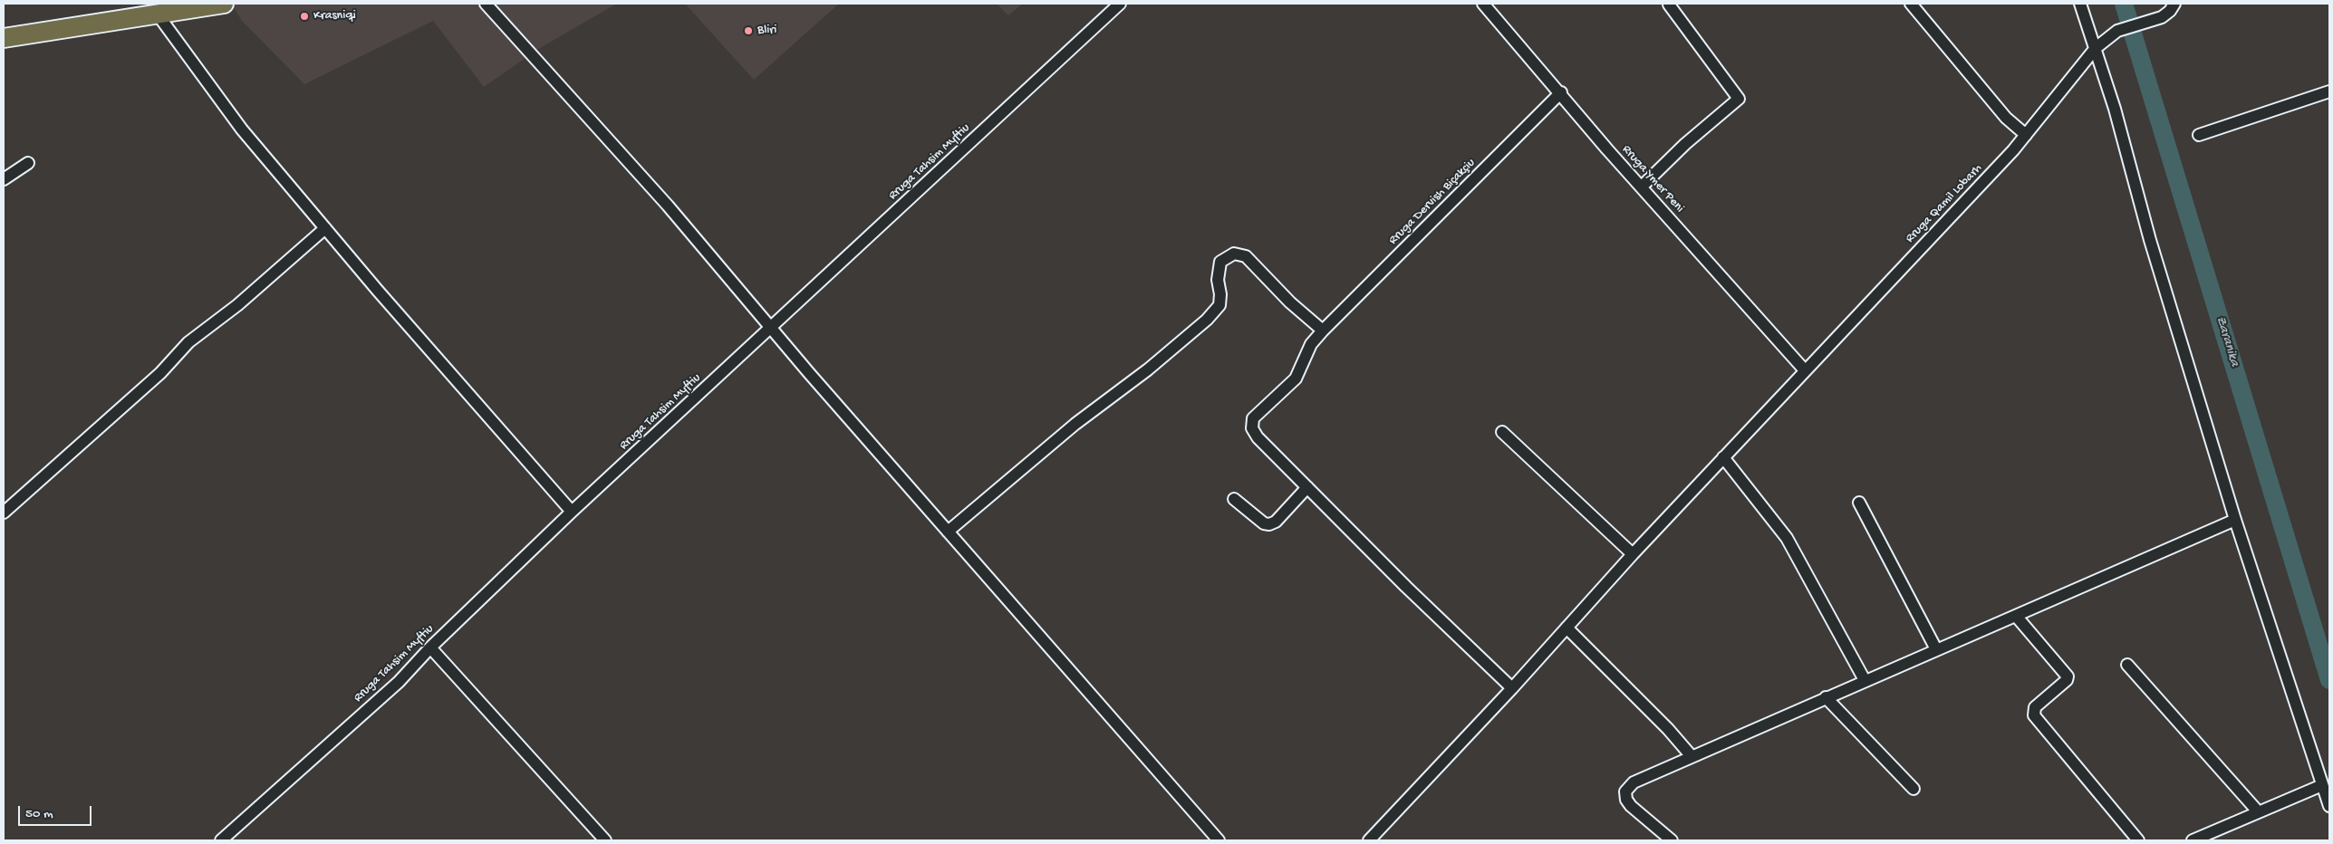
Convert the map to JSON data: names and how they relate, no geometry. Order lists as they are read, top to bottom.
{
  "streets": {
    "street": [
      "Rruga Tahsim Myftiu",
      "Rruga Ymer Peni",
      "Rruga Dervish Biçakçiu",
      "Rruga Qamil Lobarh"
    ]
  },
  "crossings": [
    ["Rruga Ymer Peni", "Rruga Dervish Biçakçiu"],
    ["Rruga Ymer Peni", "Rruga Qamil Lobarh"]
  ],
  "water": ["Zaranika"],
  "places": ["Krasniqi", "Bliri"],
  "scale_bar": "50 m"
}
